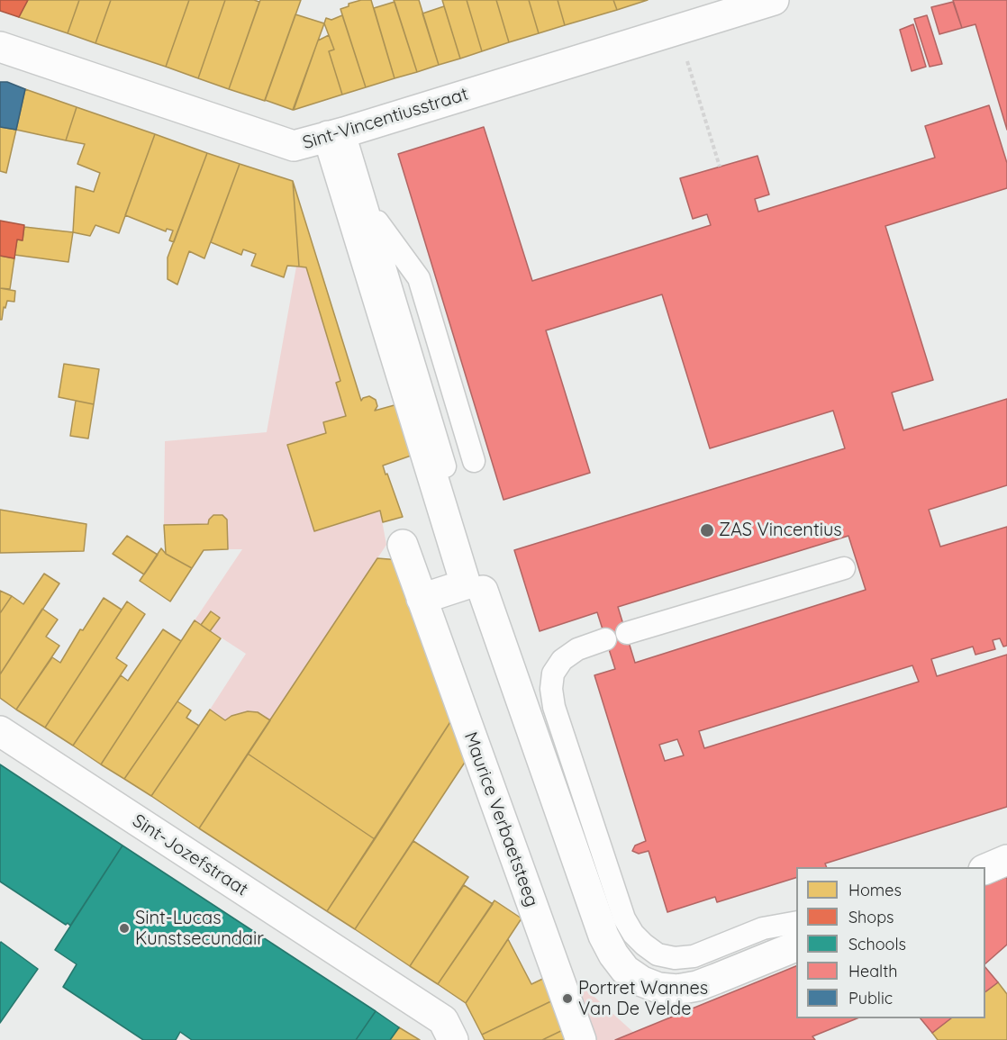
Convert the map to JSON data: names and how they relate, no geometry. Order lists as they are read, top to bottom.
{
  "streets": {
    "street": ["Sint-Vincentiusstraat", "Maurice Verbaetsteeg", "Sint-Jozefstraat"]
  },
  "places": ["ZAS Vincentius", "Sint-Lucas Kunstsecundair", "Portret Wannes Van De Velde"],
  "legend": [
    "Homes",
    "Shops",
    "Schools",
    "Health",
    "Public"
  ]
}
